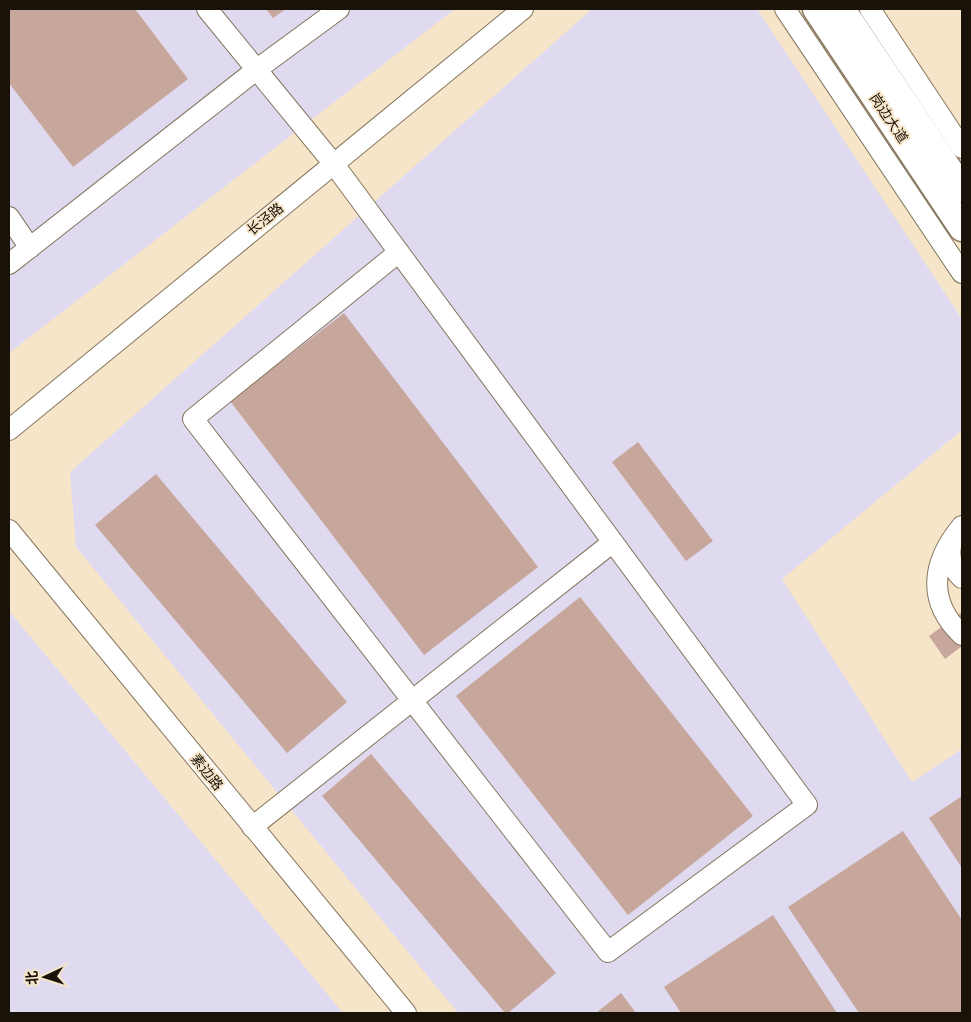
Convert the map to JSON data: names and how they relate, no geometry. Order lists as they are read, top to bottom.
{
  "streets": {
    "main road": ["岗边大道"],
    "street": ["长泾路", "素边路"]
  },
  "north": "left"
}
